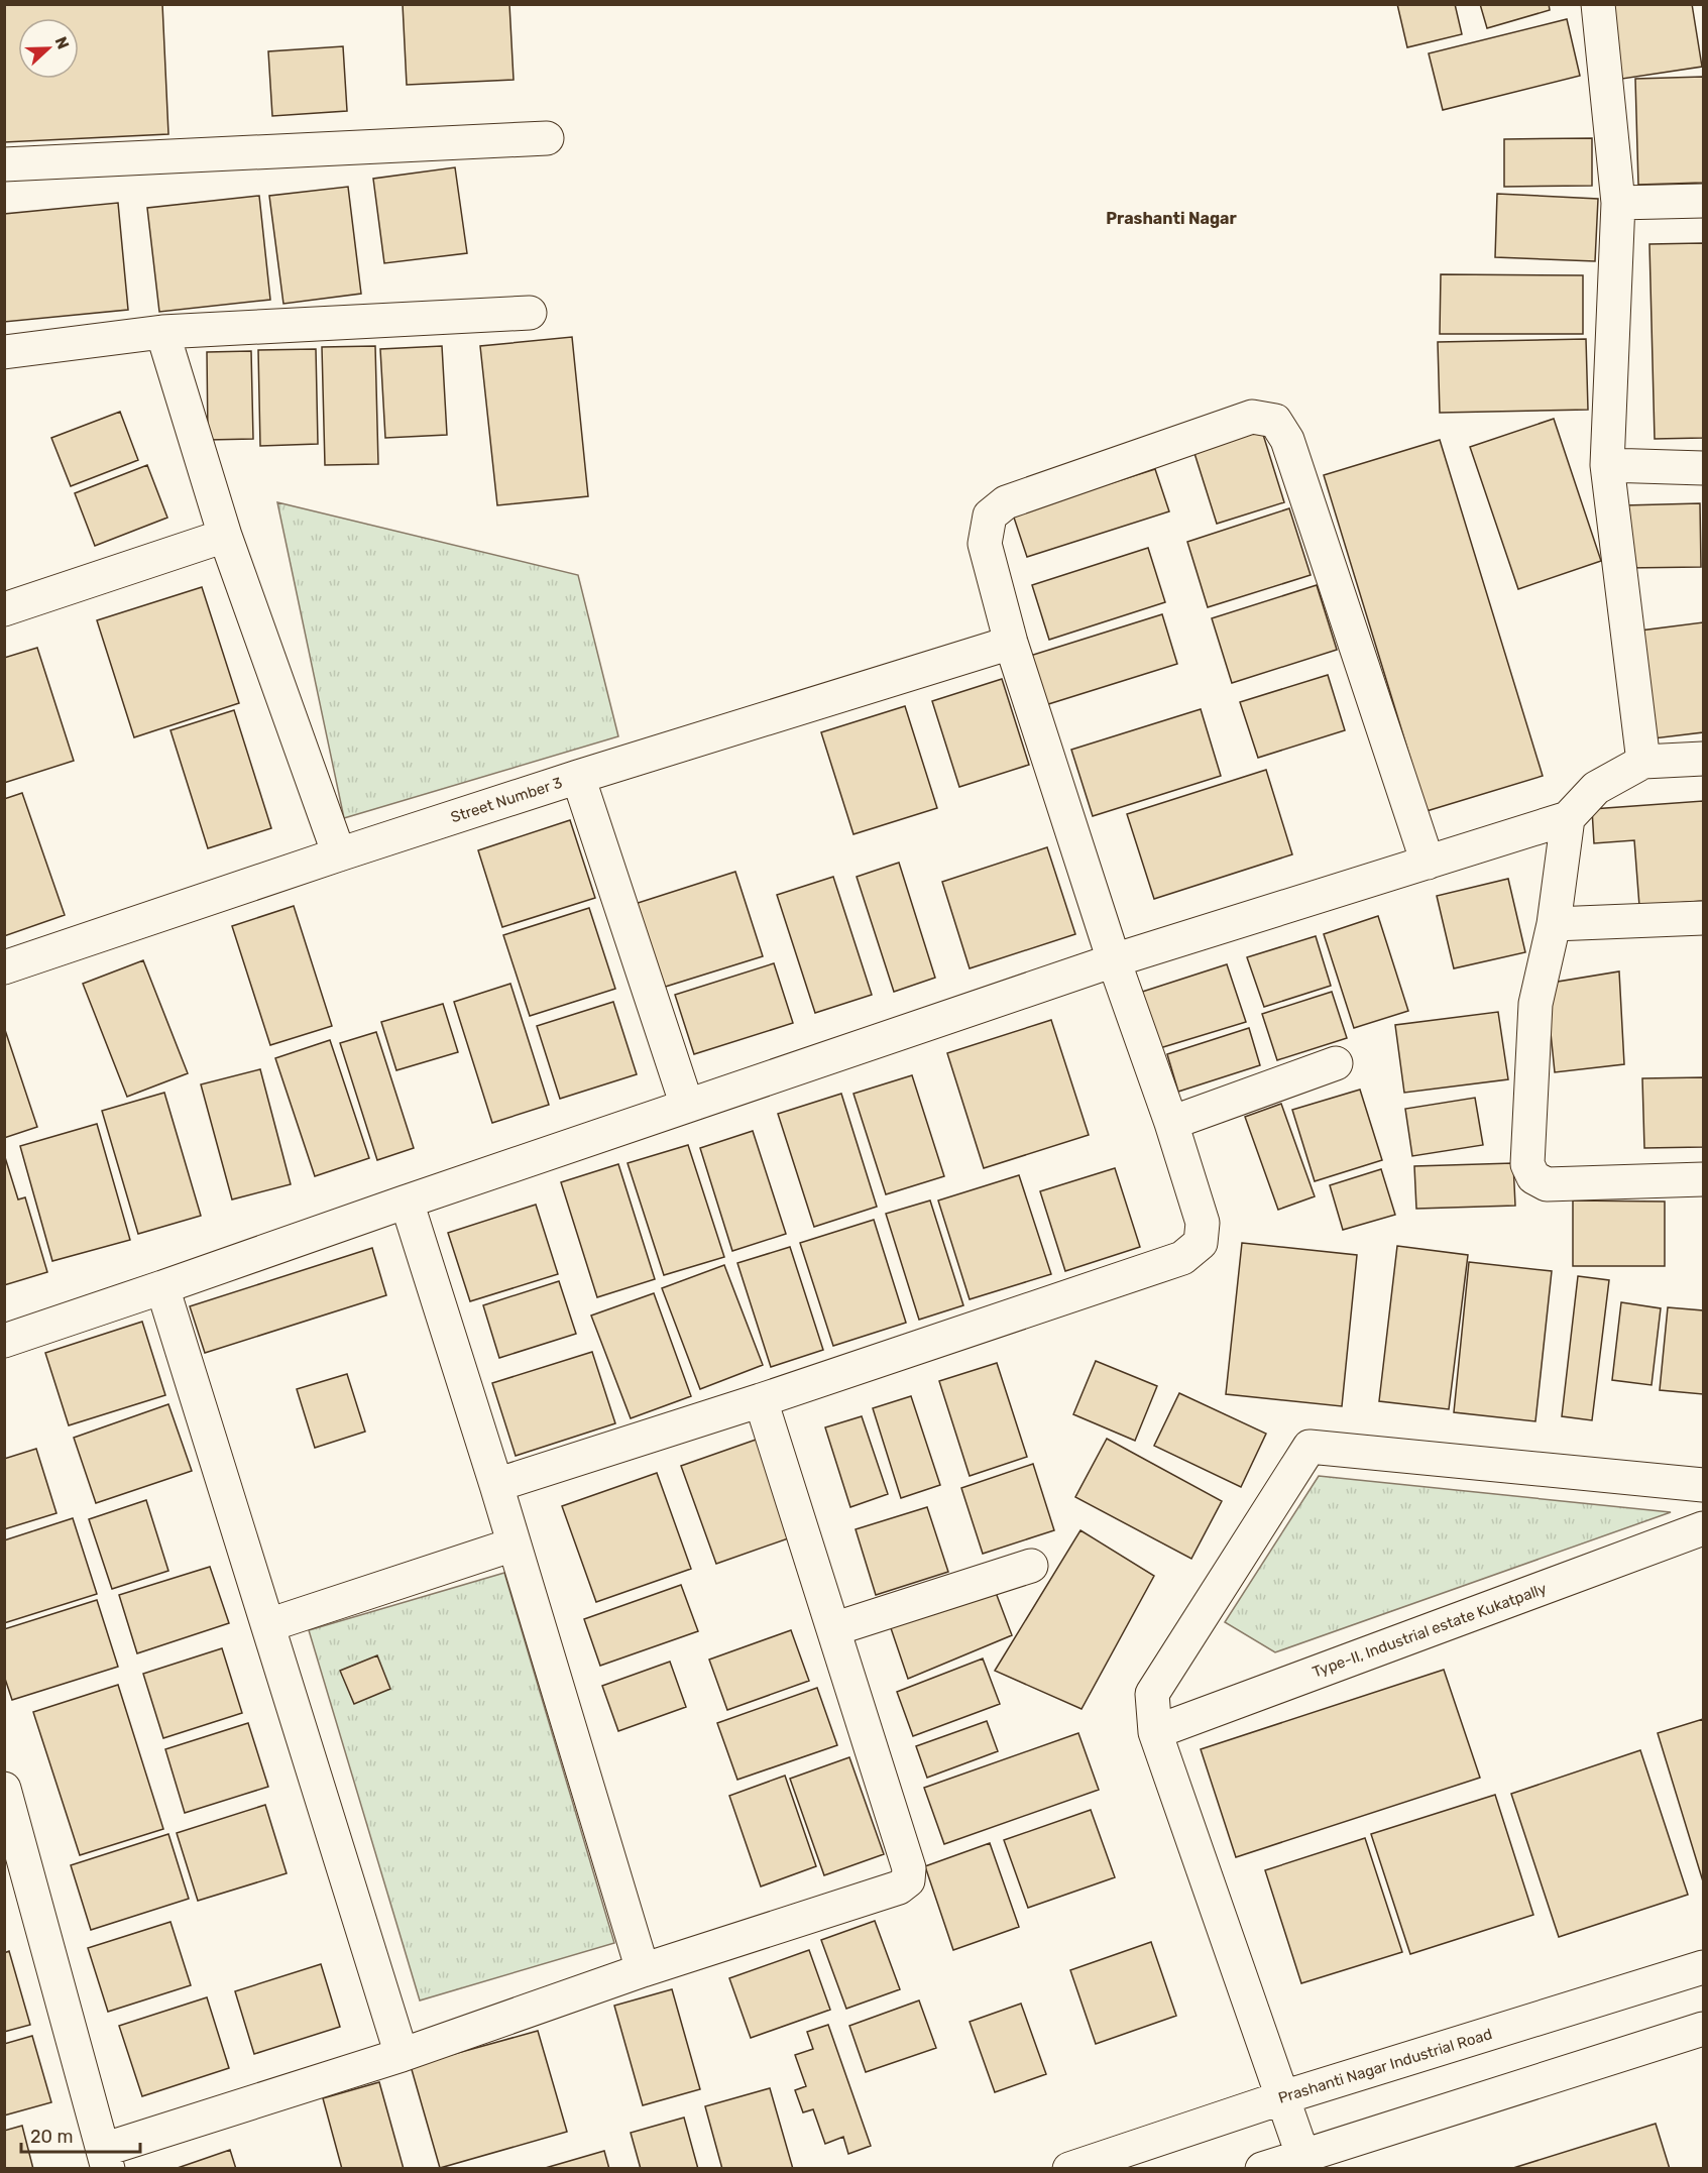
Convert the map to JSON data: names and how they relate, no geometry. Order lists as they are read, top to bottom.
{
  "streets": {
    "street": ["Street Number 3", "Type-II, Industrial estate Kukatpally", "Prashanti Nagar Industrial Road"]
  },
  "districts": ["Prashanti Nagar"],
  "scale_bar": "20 m",
  "north": "right"
}
